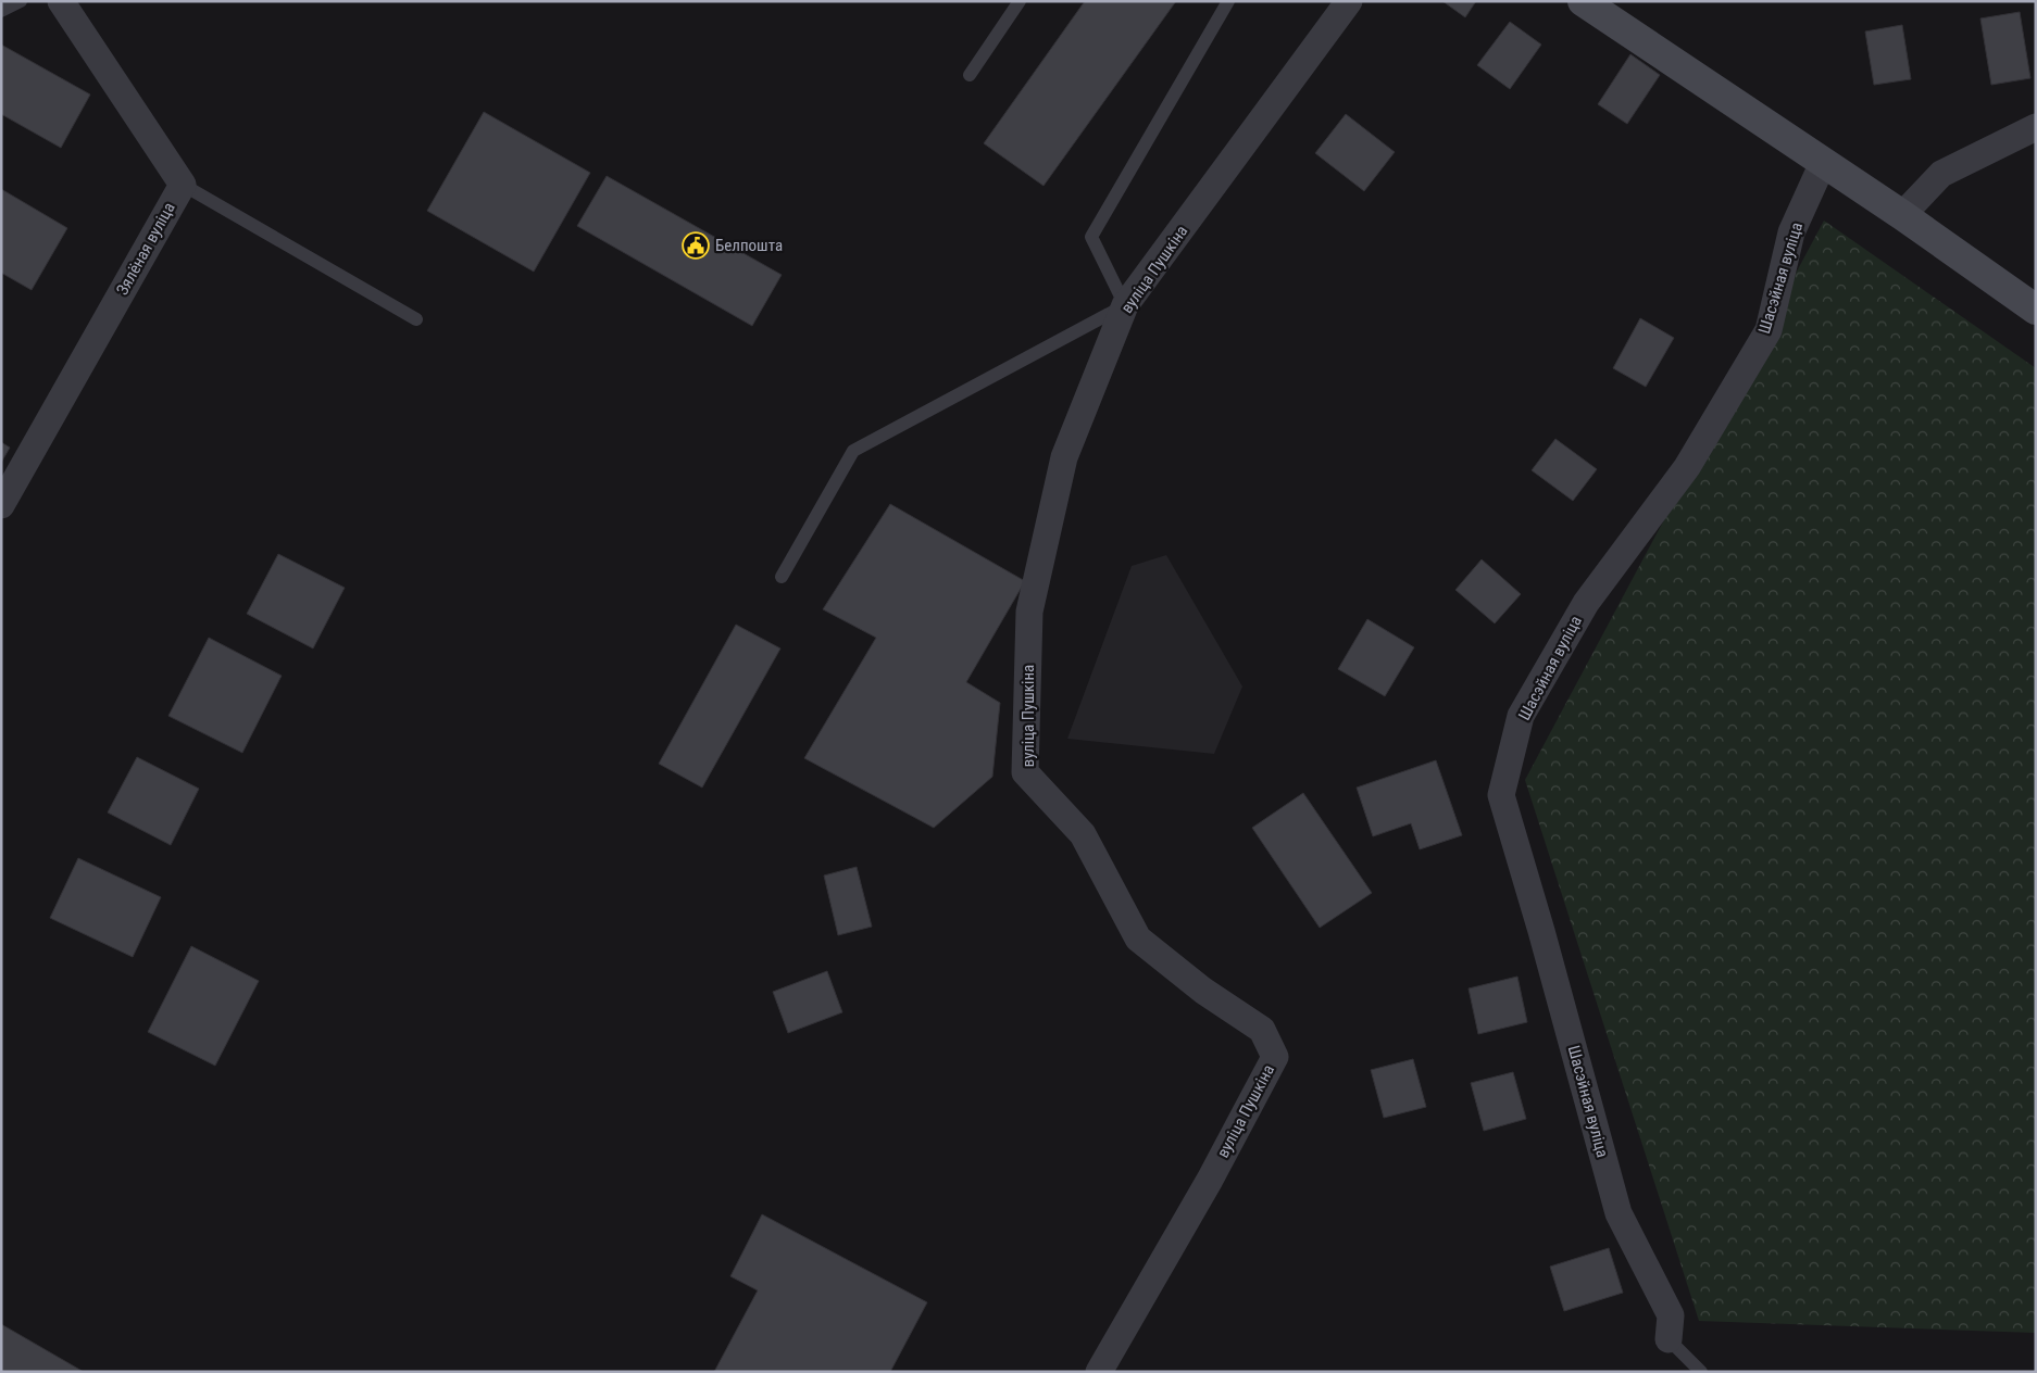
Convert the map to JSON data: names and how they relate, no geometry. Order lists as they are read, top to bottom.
{
  "streets": {
    "street": ["Зялёная вуліца", "вуліца Пушкіна", "Шасэйная вуліца"]
  },
  "places": {
    "public building": ["Белпошта"]
  }
}
